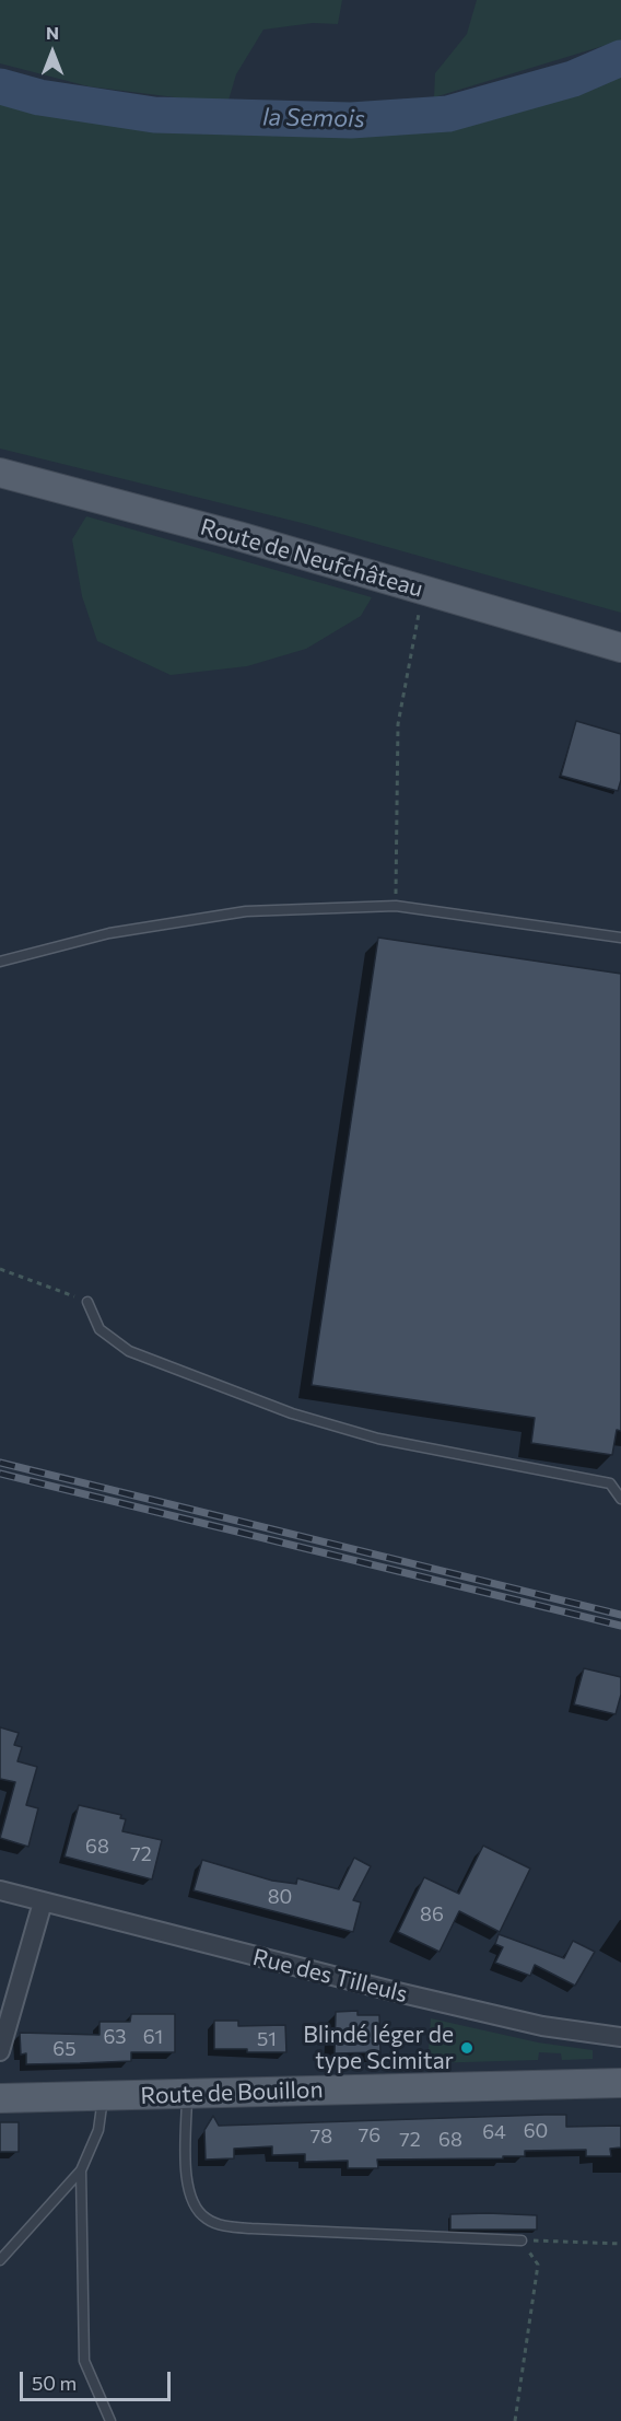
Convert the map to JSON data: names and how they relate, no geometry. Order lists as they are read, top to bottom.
{
  "streets": {
    "main road": ["Route de Neufchâteau", "Route de Bouillon"],
    "street": ["Rue des Tilleuls"]
  },
  "water": ["la Semois"],
  "places": ["Blindé léger de type Scimitar"],
  "house_numbers": [
    "68",
    "72",
    "80",
    "86",
    "63",
    "61",
    "51",
    "65",
    "60",
    "64",
    "76",
    "78",
    "72",
    "68"
  ],
  "scale_bar": "50 m",
  "north": "top"
}
